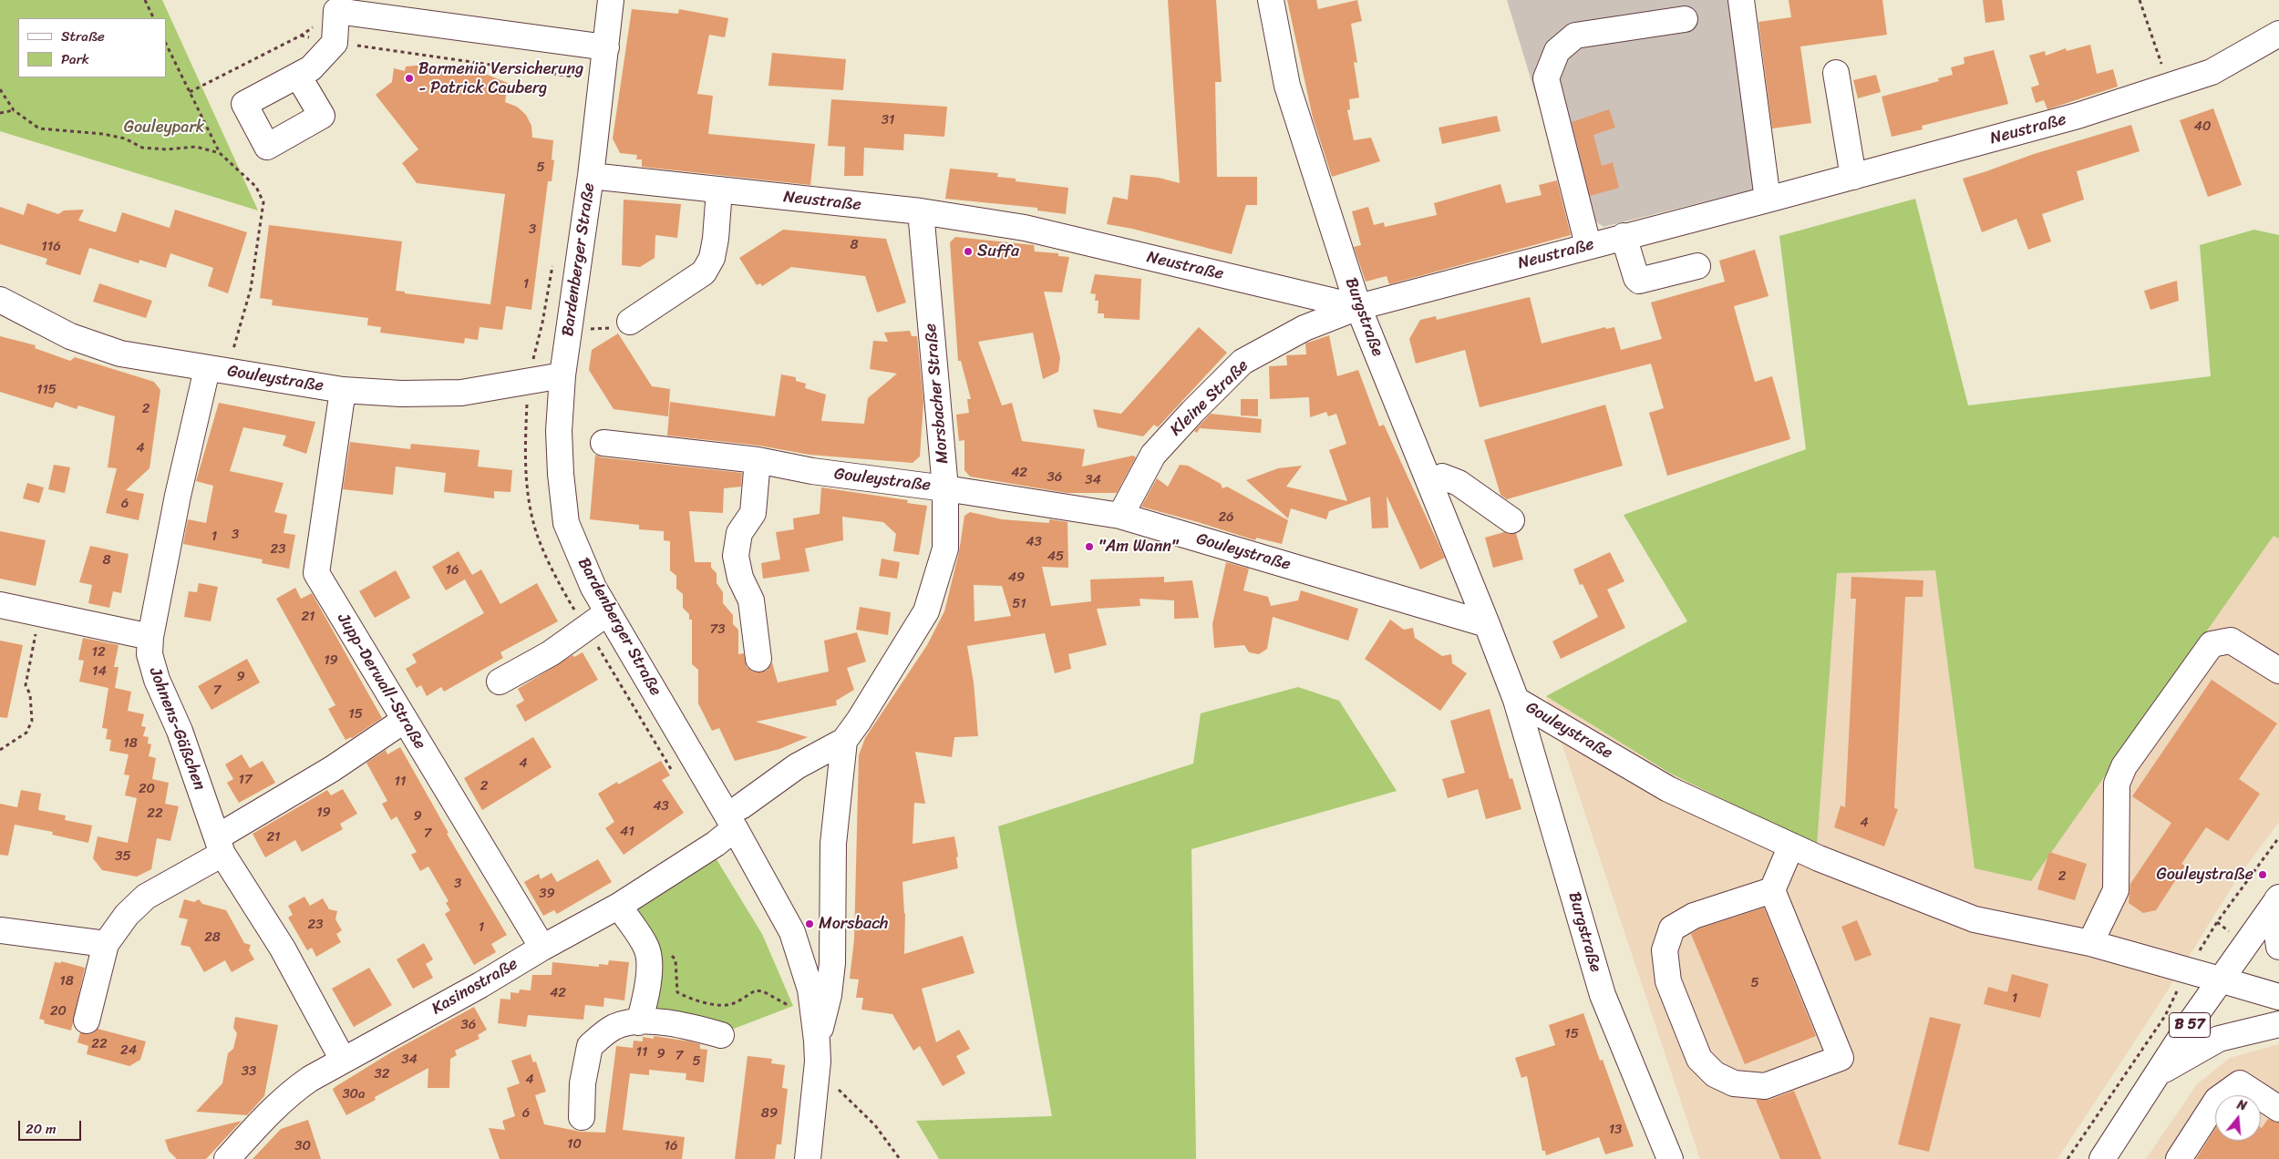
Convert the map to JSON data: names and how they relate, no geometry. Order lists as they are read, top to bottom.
{
  "streets": {
    "street": [
      "Neustraße",
      "Bardenberger Straße",
      "Burgstraße",
      "Gouleystraße",
      "Morsbacher Straße",
      "Kleine Straße",
      "Jupp-Derwall-Straße",
      "Johnens-Gäßchen",
      "Kasinostraße",
      "B 57"
    ]
  },
  "crossings": [
    ["Neustraße", "Bardenberger Straße"],
    ["Neustraße", "Burgstraße"],
    ["Neustraße", "Morsbacher Straße"],
    ["Neustraße", "Kleine Straße"],
    ["Bardenberger Straße", "Gouleystraße"],
    ["Bardenberger Straße", "Morsbacher Straße"],
    ["Bardenberger Straße", "Kasinostraße"],
    ["Burgstraße", "Gouleystraße"],
    ["Burgstraße", "Kleine Straße"],
    ["Gouleystraße", "Morsbacher Straße"],
    ["Gouleystraße", "Kleine Straße"],
    ["Gouleystraße", "Jupp-Derwall-Straße"],
    ["Gouleystraße", "Johnens-Gäßchen"],
    ["Gouleystraße", "B 57"],
    ["Jupp-Derwall-Straße", "Kasinostraße"],
    ["Johnens-Gäßchen", "Kasinostraße"]
  ],
  "parks": ["Gouleypark"],
  "places": [
    "Barmenia Versicherung - Patrick Cauberg",
    "Suffa",
    "\"Am Wann\"",
    "Gouleystraße",
    "Morsbach"
  ],
  "house_numbers": [
    "31",
    "40",
    "5",
    "3",
    "8",
    "116",
    "1",
    "115",
    "2",
    "4",
    "42",
    "36",
    "34",
    "6",
    "26",
    "3",
    "1",
    "43",
    "23",
    "45",
    "8",
    "16",
    "49",
    "51",
    "21",
    "73",
    "12",
    "19",
    "14",
    "9",
    "7",
    "15",
    "18",
    "4",
    "17",
    "11",
    "2",
    "20",
    "43",
    "19",
    "22",
    "9",
    "4",
    "41",
    "7",
    "21",
    "35",
    "2",
    "3",
    "39",
    "23",
    "1",
    "28",
    "18",
    "5",
    "42",
    "1",
    "20",
    "36",
    "15",
    "22",
    "24",
    "11",
    "9",
    "7",
    "34",
    "5",
    "33",
    "32",
    "4",
    "30a",
    "6",
    "89",
    "13",
    "10",
    "30",
    "16"
  ],
  "legend": ["Straße", "Park"],
  "scale_bar": "20 m",
  "north": "top"
}
